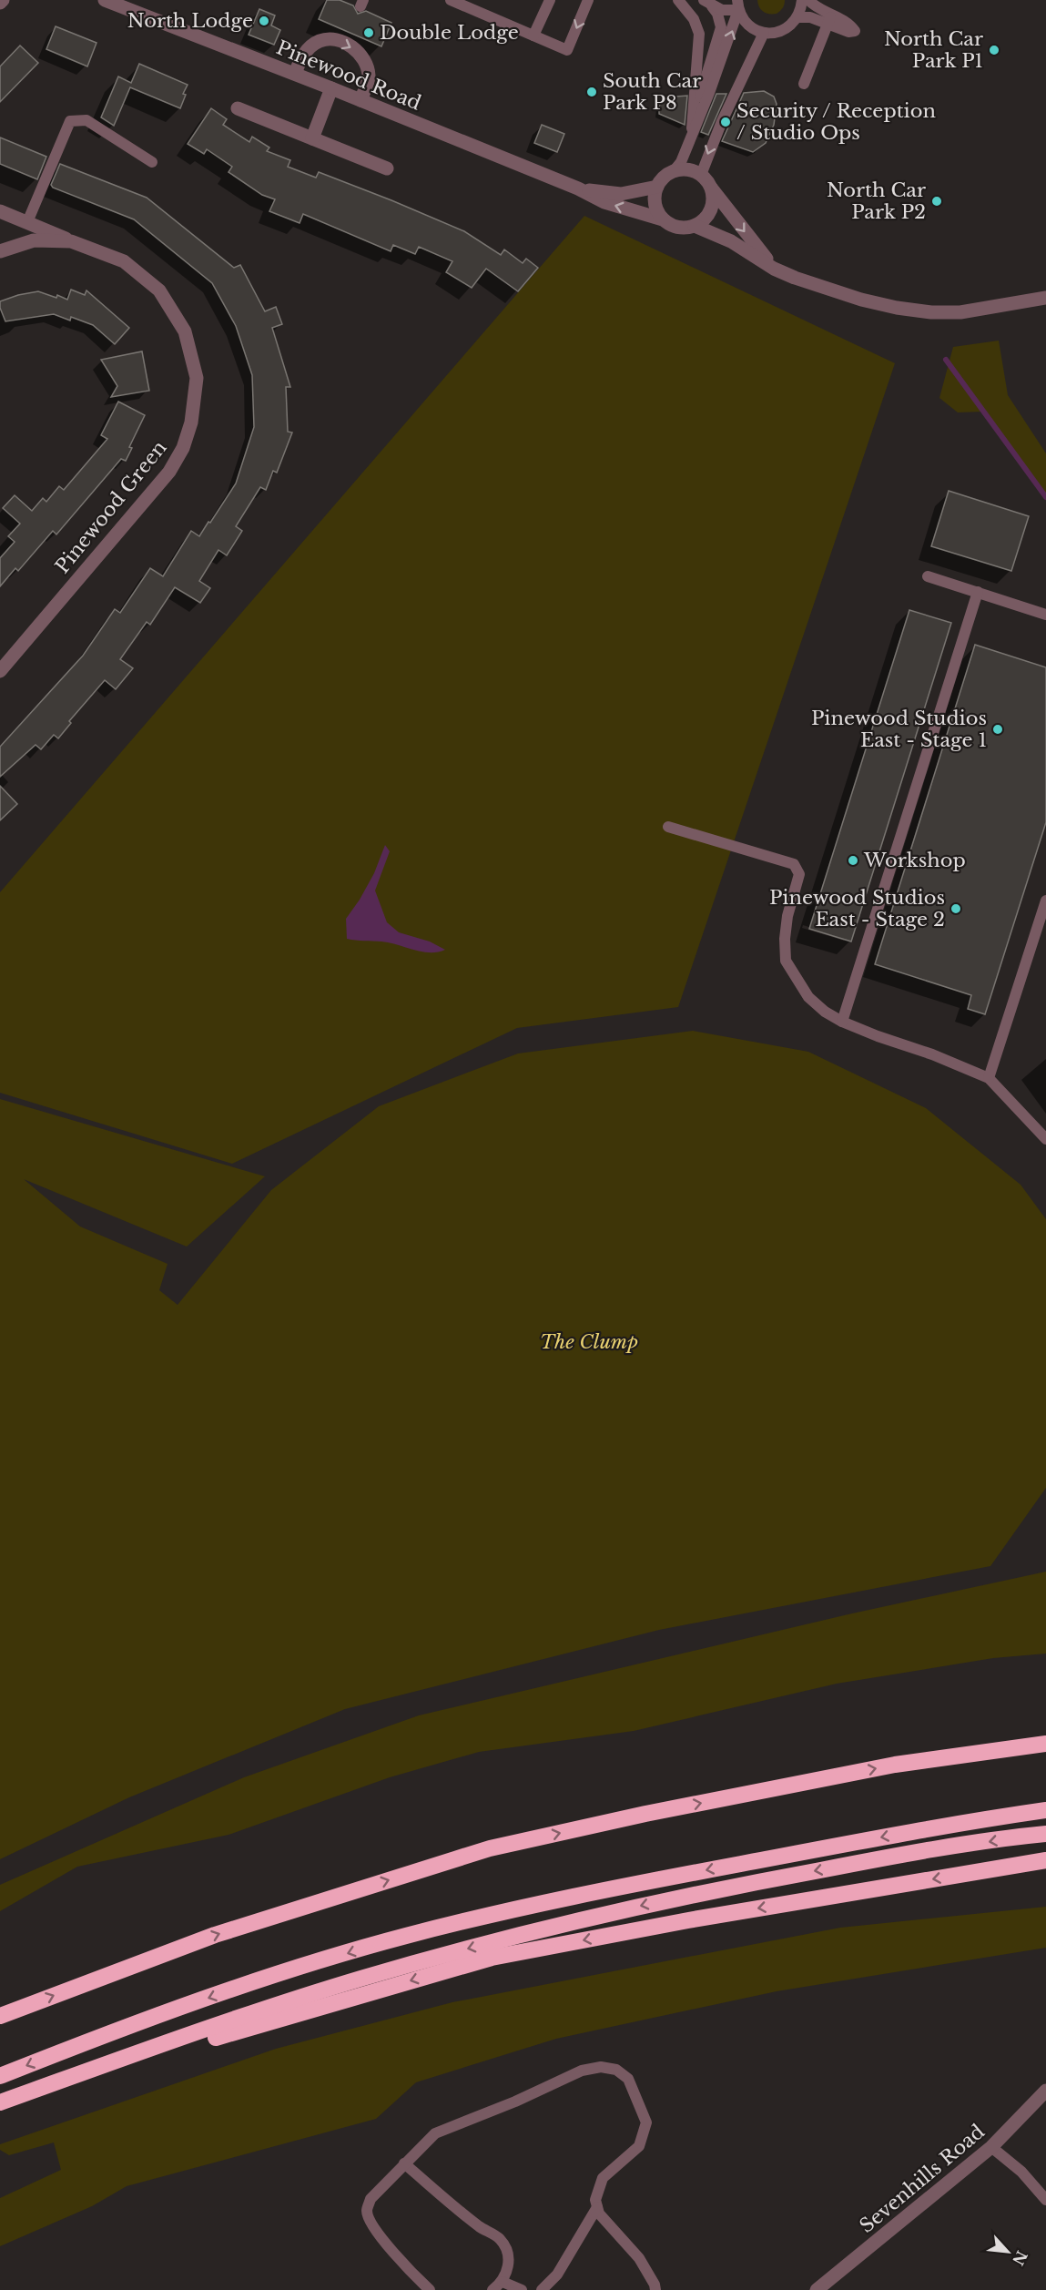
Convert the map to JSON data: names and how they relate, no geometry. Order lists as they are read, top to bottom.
{
  "streets": {
    "street": ["Pinewood Road", "Pinewood Green", "Sevenhills Road"]
  },
  "parks": ["The Clump"],
  "places": [
    "North Lodge",
    "Double Lodge",
    "North Car Park P1",
    "South Car Park P8",
    "Security / Reception / Studio Ops",
    "North Car Park P2",
    "Pinewood Studios East - Stage 1",
    "Workshop",
    "Pinewood Studios East - Stage 2"
  ],
  "north": "bottom right"
}
